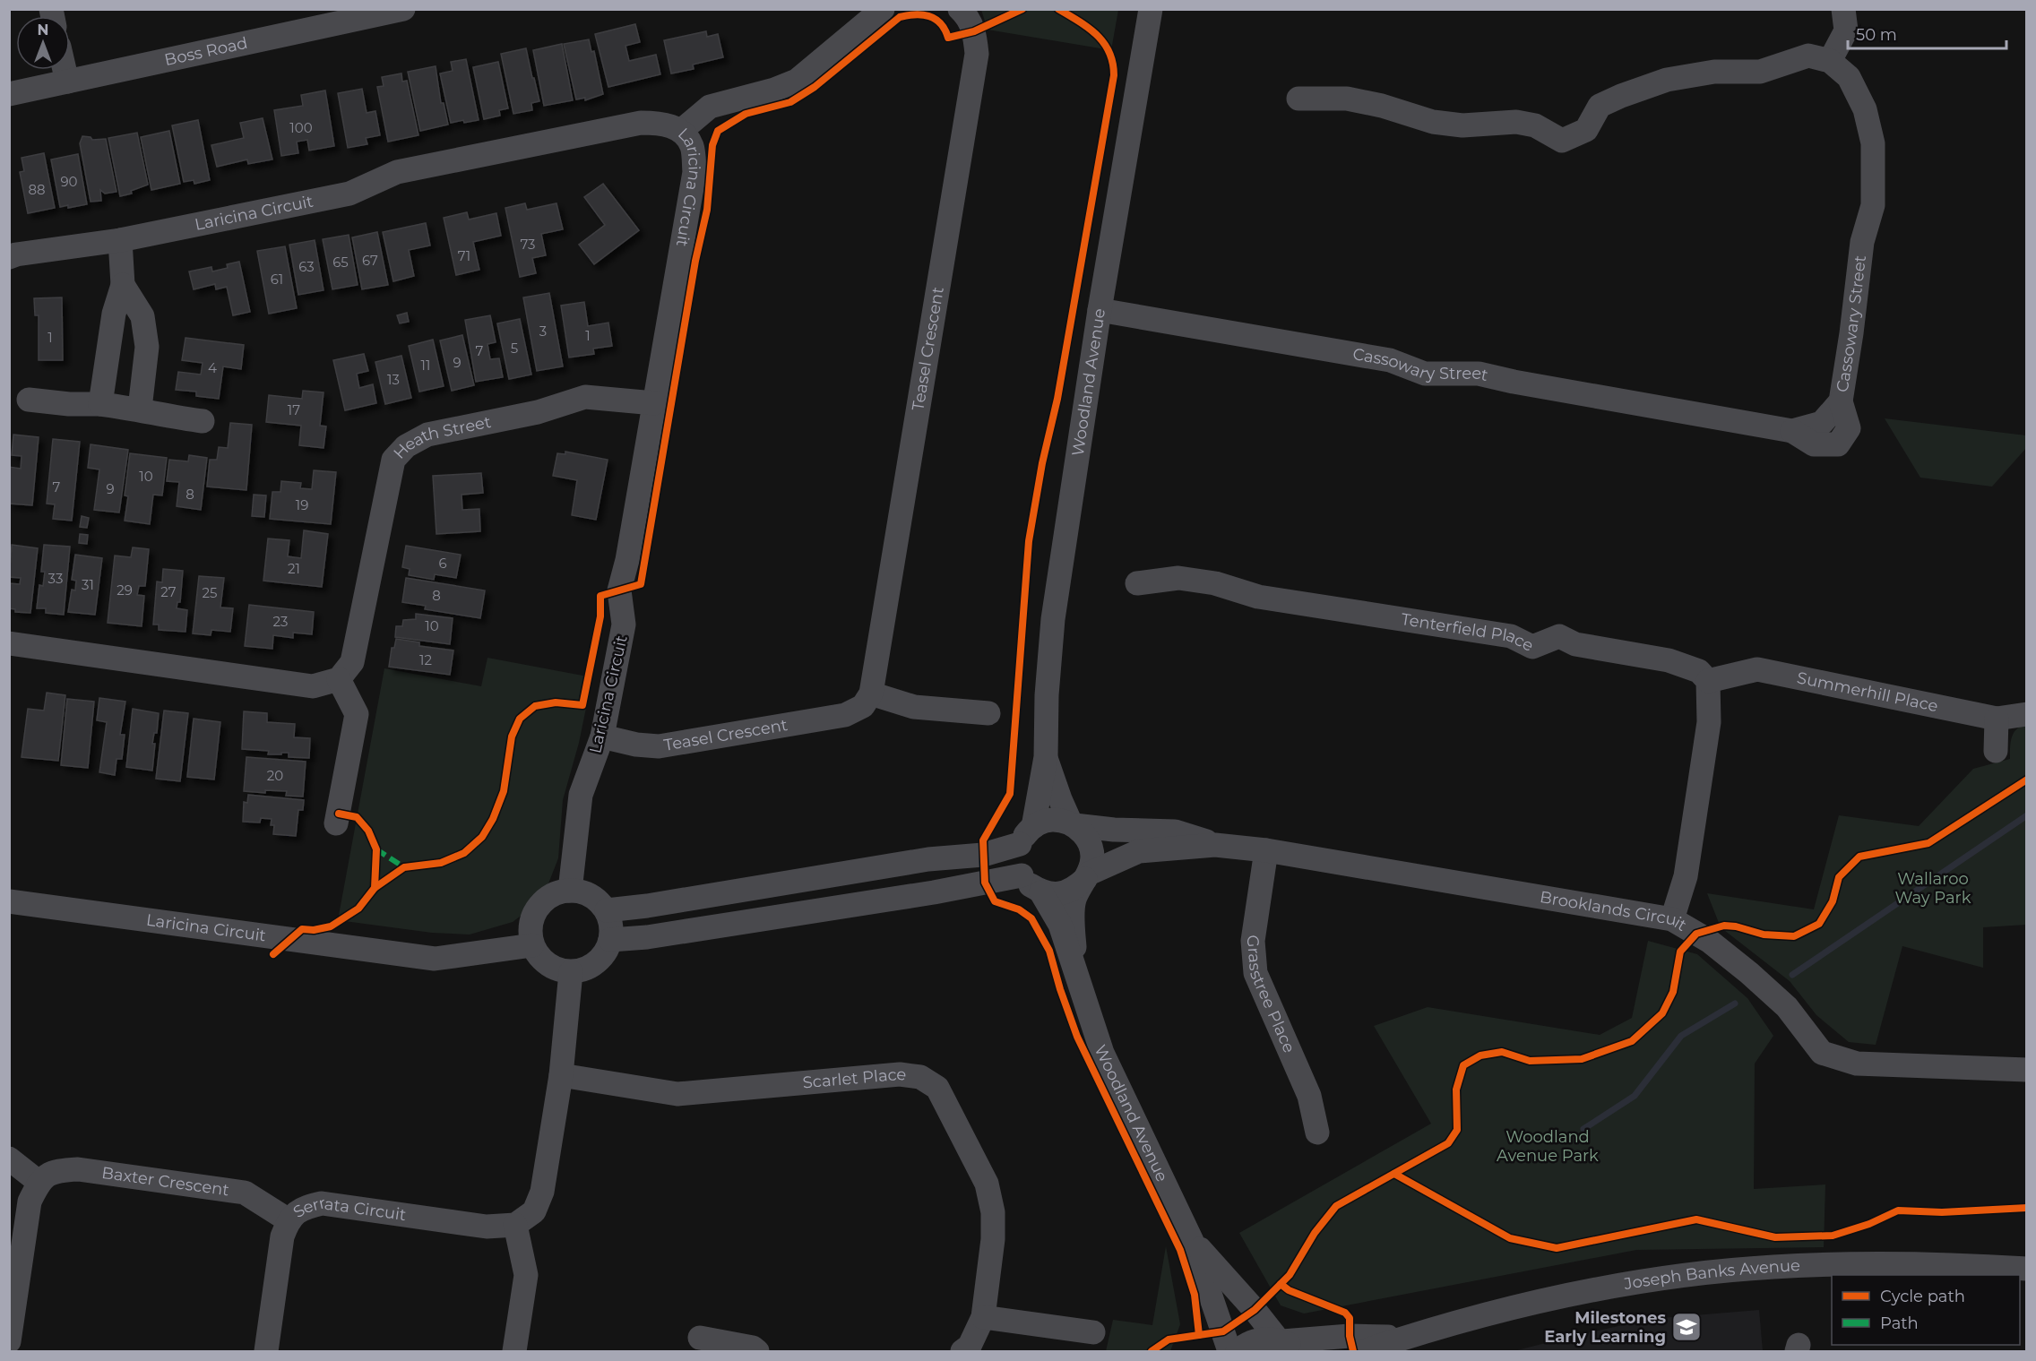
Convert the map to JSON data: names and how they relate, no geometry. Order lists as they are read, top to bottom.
{
  "streets": {
    "street": [
      "Boss Road",
      "Laricina Circuit",
      "Cassowary Street",
      "Teasel Crescent",
      "Woodland Avenue",
      "Heath Street",
      "Tenterfield Place",
      "Summerhill Place",
      "Brooklands Circuit",
      "Grasstree Place",
      "Scarlet Place",
      "Baxter Crescent",
      "Serrata Circuit",
      "Joseph Banks Avenue"
    ]
  },
  "crossings": [
    ["Laricina Circuit", "Teasel Crescent"],
    ["Laricina Circuit", "Heath Street"],
    ["Cassowary Street", "Woodland Avenue"],
    ["Woodland Avenue", "Brooklands Circuit"],
    ["Woodland Avenue", "Joseph Banks Avenue"],
    ["Tenterfield Place", "Summerhill Place"],
    ["Brooklands Circuit", "Grasstree Place"],
    ["Baxter Crescent", "Serrata Circuit"]
  ],
  "parks": ["Wallaroo Way Park", "Woodland Avenue Park"],
  "places": {
    "school or university": ["Milestones Early Learning"]
  },
  "house_numbers": [
    "100",
    "90",
    "88",
    "73",
    "71",
    "67",
    "65",
    "63",
    "61",
    "3",
    "1",
    "1",
    "5",
    "7",
    "9",
    "11",
    "4",
    "13",
    "17",
    "10",
    "7",
    "9",
    "8",
    "19",
    "6",
    "21",
    "33",
    "31",
    "29",
    "27",
    "25",
    "8",
    "23",
    "10",
    "12",
    "20"
  ],
  "legend": ["Cycle path", "Path"],
  "scale_bar": "50 m",
  "north": "top"
}
